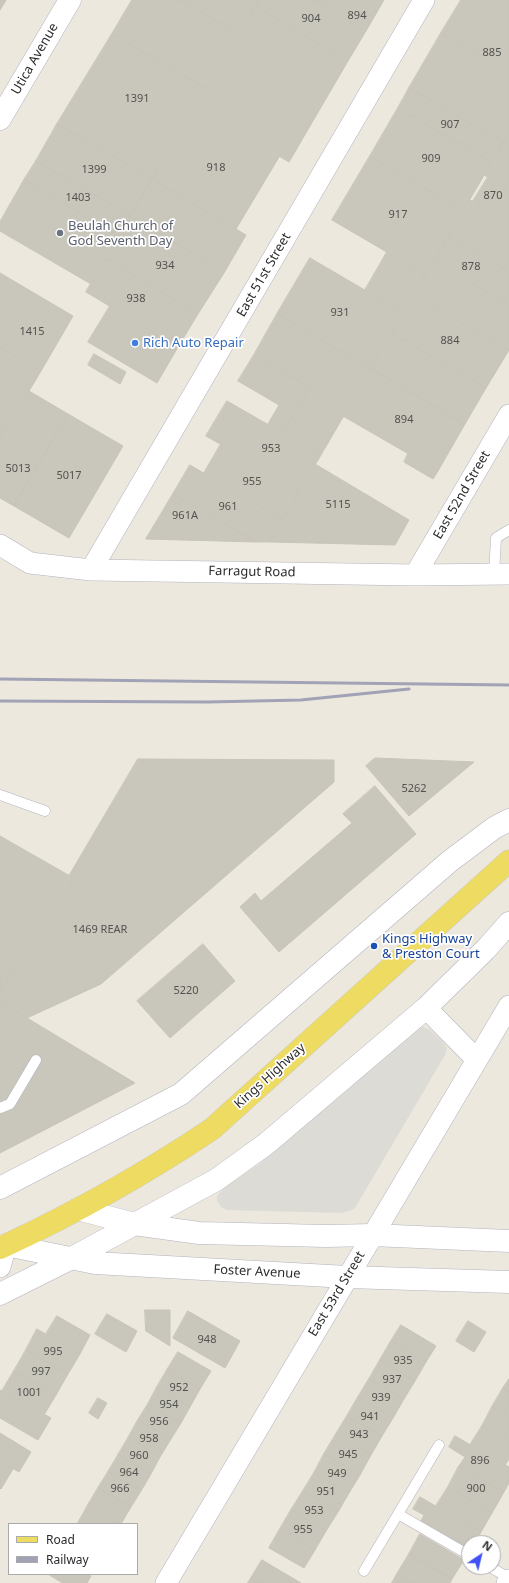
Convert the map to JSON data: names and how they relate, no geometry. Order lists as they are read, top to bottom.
{
  "streets": {
    "main road": ["Kings Highway"],
    "street": [
      "Utica Avenue",
      "East 51st Street",
      "East 52nd Street",
      "Farragut Road",
      "Foster Avenue",
      "East 53rd Street"
    ]
  },
  "crossings": [
    ["East 51st Street", "Farragut Road"],
    ["East 52nd Street", "Farragut Road"],
    ["Kings Highway", "Foster Avenue"],
    ["Foster Avenue", "East 53rd Street"]
  ],
  "places": ["Beulah Church of God Seventh Day", "Rich Auto Repair", "Kings Highway & Preston Court"],
  "house_numbers": [
    "894",
    "904",
    "885",
    "1391",
    "907",
    "909",
    "918",
    "1399",
    "870",
    "1403",
    "917",
    "934",
    "878",
    "938",
    "931",
    "1415",
    "884",
    "894",
    "953",
    "5013",
    "5017",
    "955",
    "5115",
    "961",
    "961A",
    "5262",
    "1469 REAR",
    "5220",
    "948",
    "995",
    "935",
    "997",
    "937",
    "952",
    "1001",
    "939",
    "954",
    "941",
    "956",
    "943",
    "958",
    "945",
    "960",
    "896",
    "964",
    "949",
    "966",
    "900",
    "951",
    "953",
    "955"
  ],
  "legend": ["Road", "Railway"],
  "north": "top right"
}
